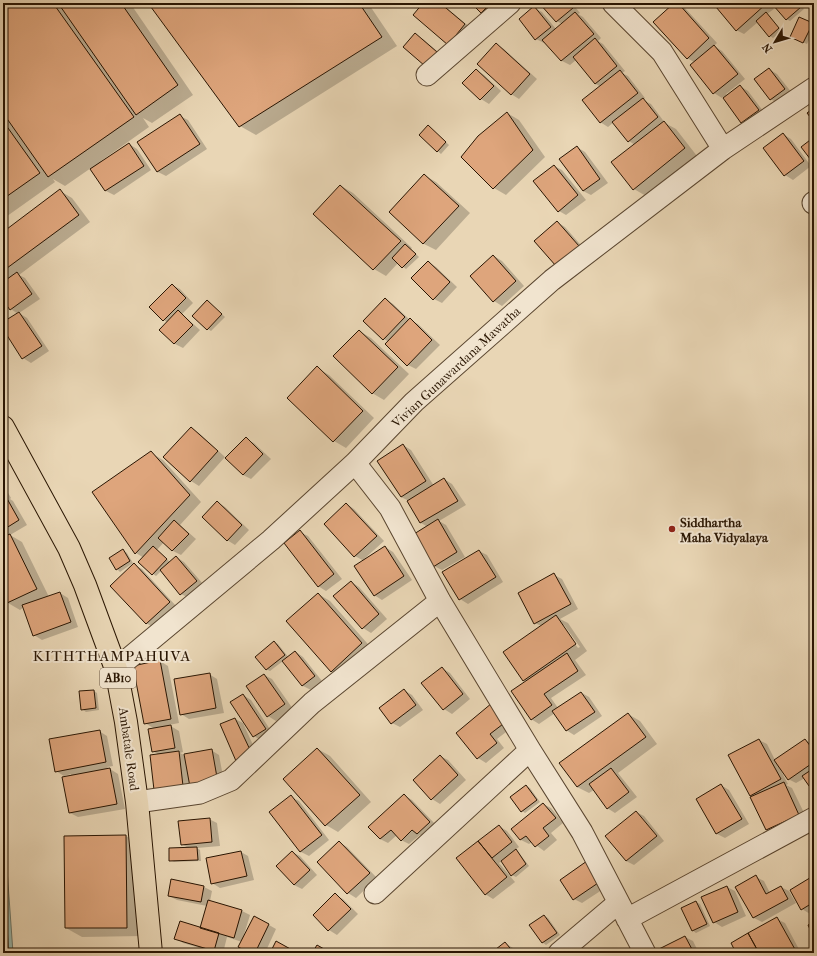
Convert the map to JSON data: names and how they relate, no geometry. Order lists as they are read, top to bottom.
{
  "streets": {
    "main road": ["AB10", "Ambatale Road"],
    "street": ["Vivian Gunawardana Mawatha"]
  },
  "crossings": [
    ["Vivian Gunawardana Mawatha", "Ambatale Road"]
  ],
  "districts": ["KITHTHAMPAHUVA"],
  "places": ["Siddhartha Maha Vidyalaya"],
  "north": "bottom left"
}
